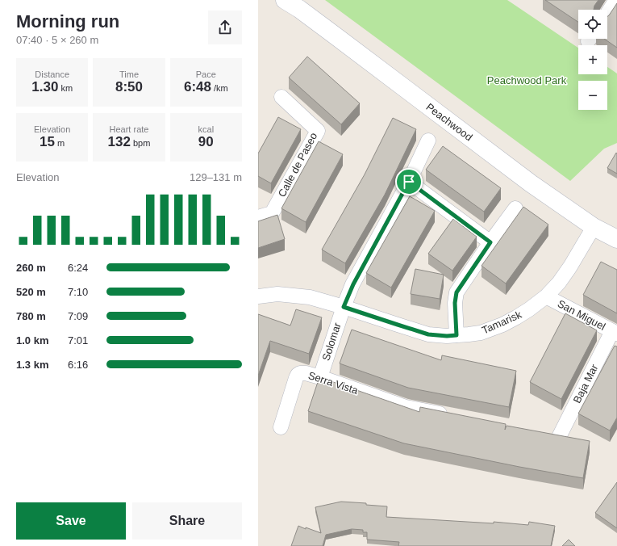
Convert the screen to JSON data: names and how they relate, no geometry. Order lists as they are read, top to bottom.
{
  "streets": {
    "street": [
      "Peachwood",
      "Calle de Paseo",
      "San Miguel",
      "Tamarisk",
      "Solomar",
      "Serra Vista",
      "Baja Mar"
    ]
  },
  "crossings": [
    ["Peachwood", "Tamarisk"],
    ["San Miguel", "Tamarisk"],
    ["San Miguel", "Baja Mar"],
    ["Tamarisk", "Solomar"],
    ["Solomar", "Serra Vista"]
  ],
  "parks": ["Peachwood Park"],
  "page": {
    "heading": ["Morning run", "07:40 · 5 × 260 m"],
    "map_buttons": ["+", "−"],
    "stats": [
      ["Distance", "1.30 km"],
      ["Time", "8:50"],
      ["Pace", "6:48 /km"],
      ["Elevation", "15 m"],
      ["Heart rate", "132 bpm"],
      ["kcal", "90"]
    ],
    "chart": ["Elevation", "129–131 m"],
    "list": [
      {
        "name": "260 m",
        "note": "6:24"
      },
      {
        "name": "520 m",
        "note": "7:10"
      },
      {
        "name": "780 m",
        "note": "7:09"
      },
      {
        "name": "1.0 km",
        "note": "7:01"
      },
      {
        "name": "1.3 km",
        "note": "6:16"
      }
    ],
    "buttons": ["Save", "Share"]
  }
}
